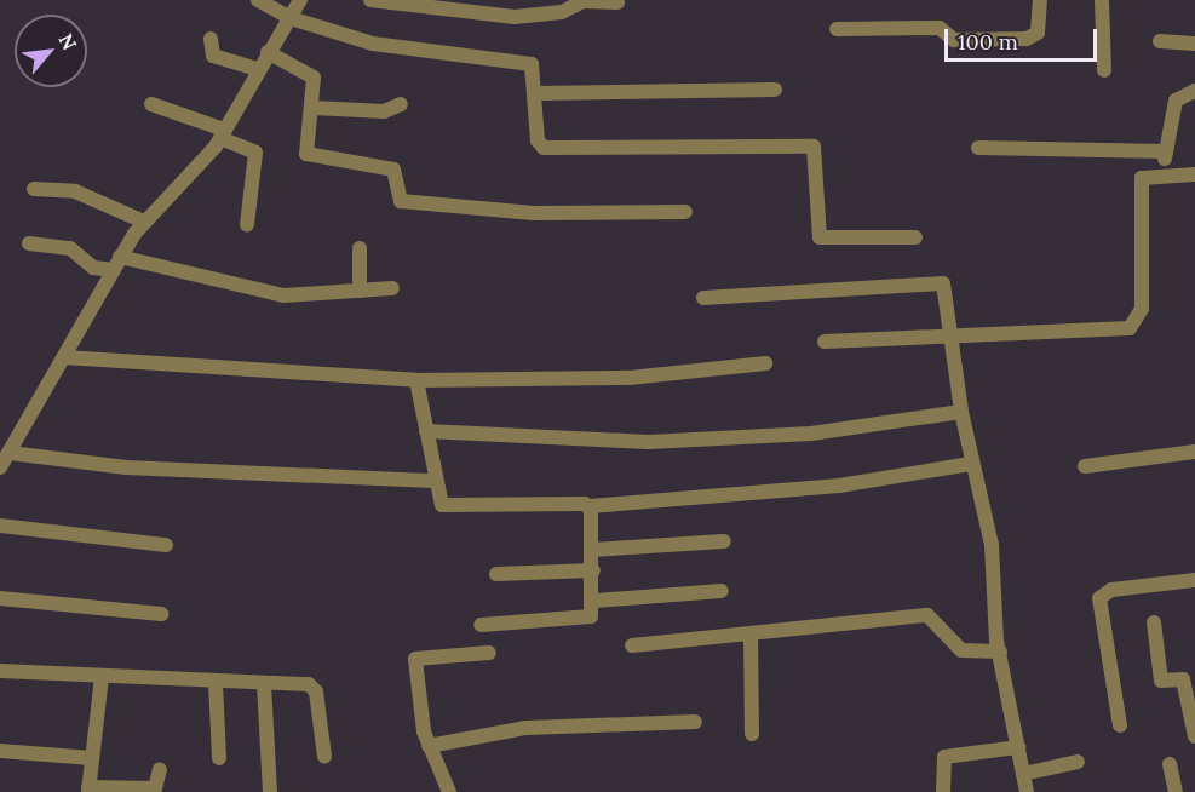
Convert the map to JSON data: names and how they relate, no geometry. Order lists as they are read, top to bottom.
{
  "scale_bar": "100 m",
  "north": "top right"
}
